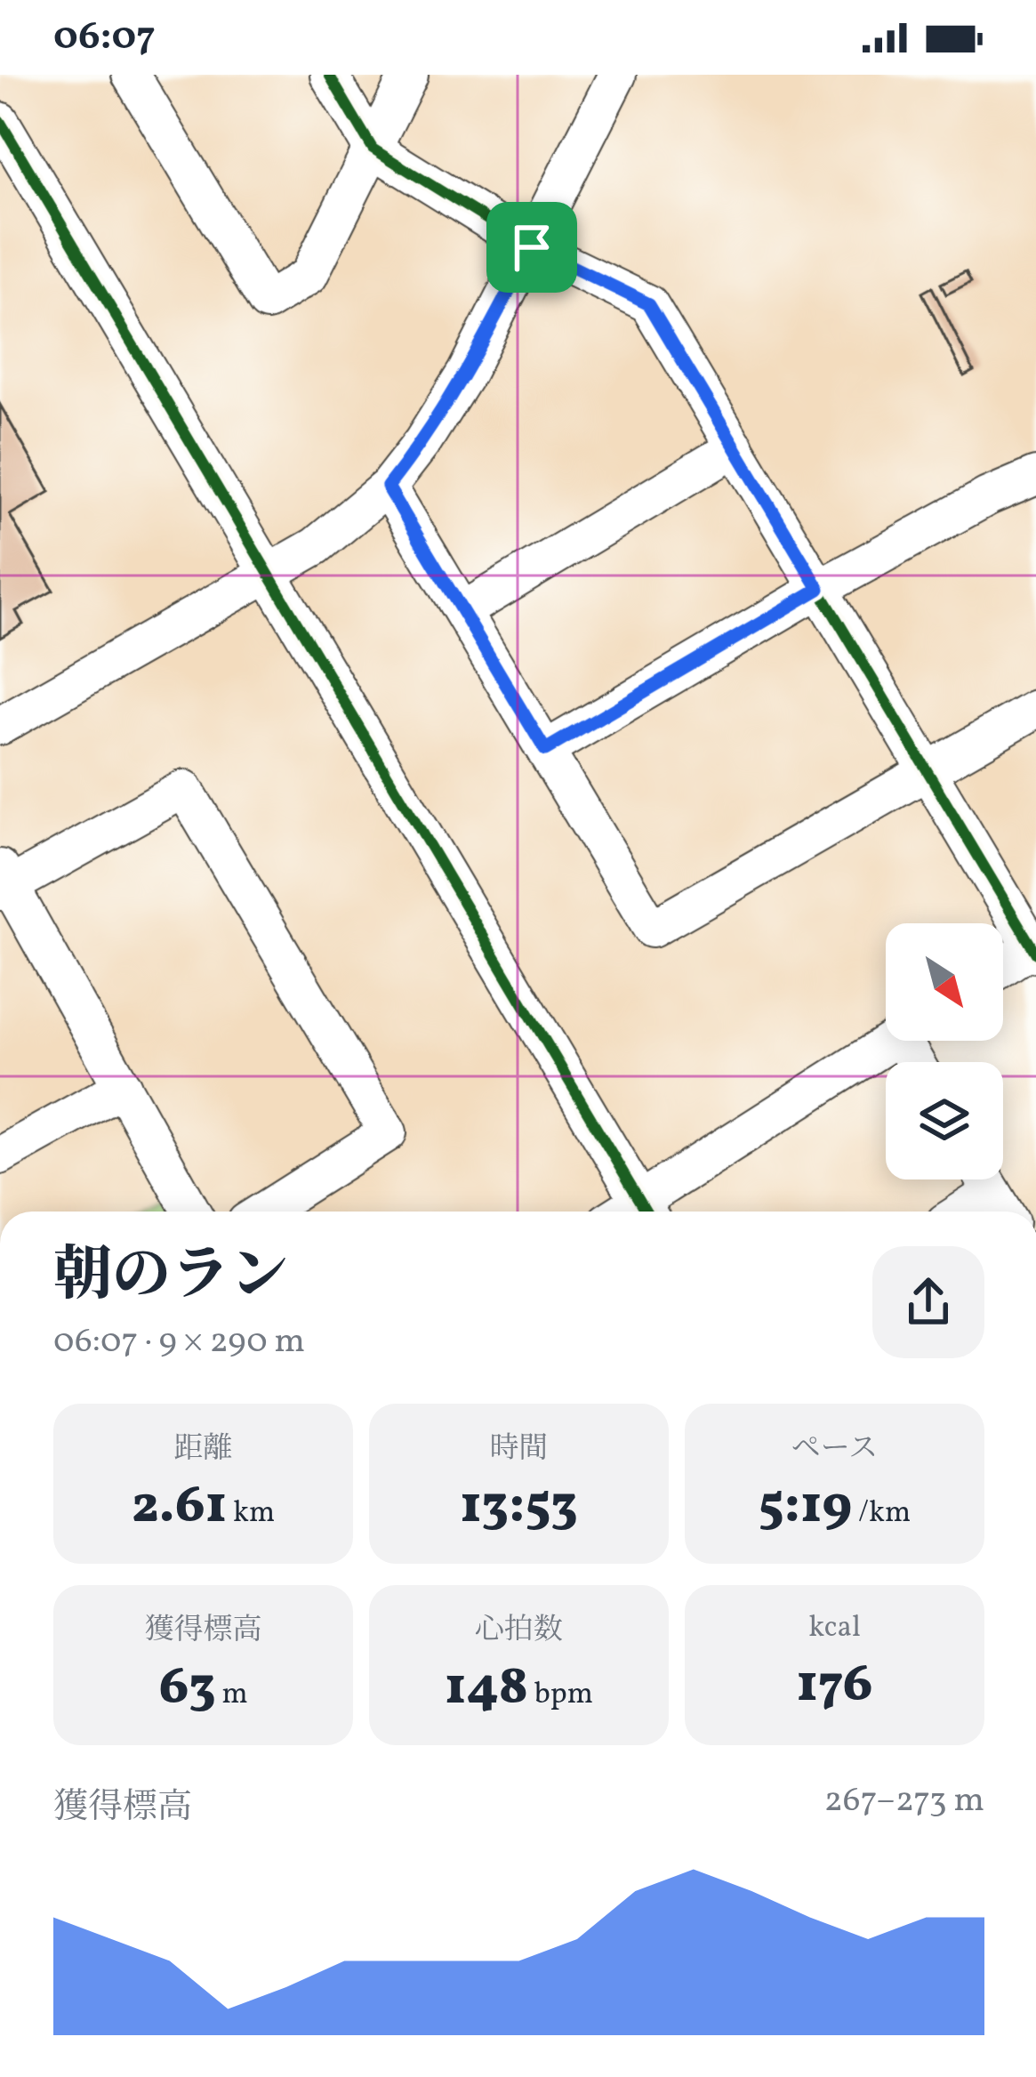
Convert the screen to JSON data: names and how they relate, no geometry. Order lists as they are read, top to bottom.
{
  "north": "bottom right",
  "page": {
    "status": "06:07",
    "heading": ["朝のラン", "06:07 · 9 × 290 m"],
    "stats": [
      ["距離", "2.61 km"],
      ["時間", "13:53"],
      ["ペース", "5:19 /km"],
      ["獲得標高", "63 m"],
      ["心拍数", "148 bpm"],
      ["kcal", "176"]
    ],
    "chart": ["獲得標高", "267–273 m"]
  }
}
